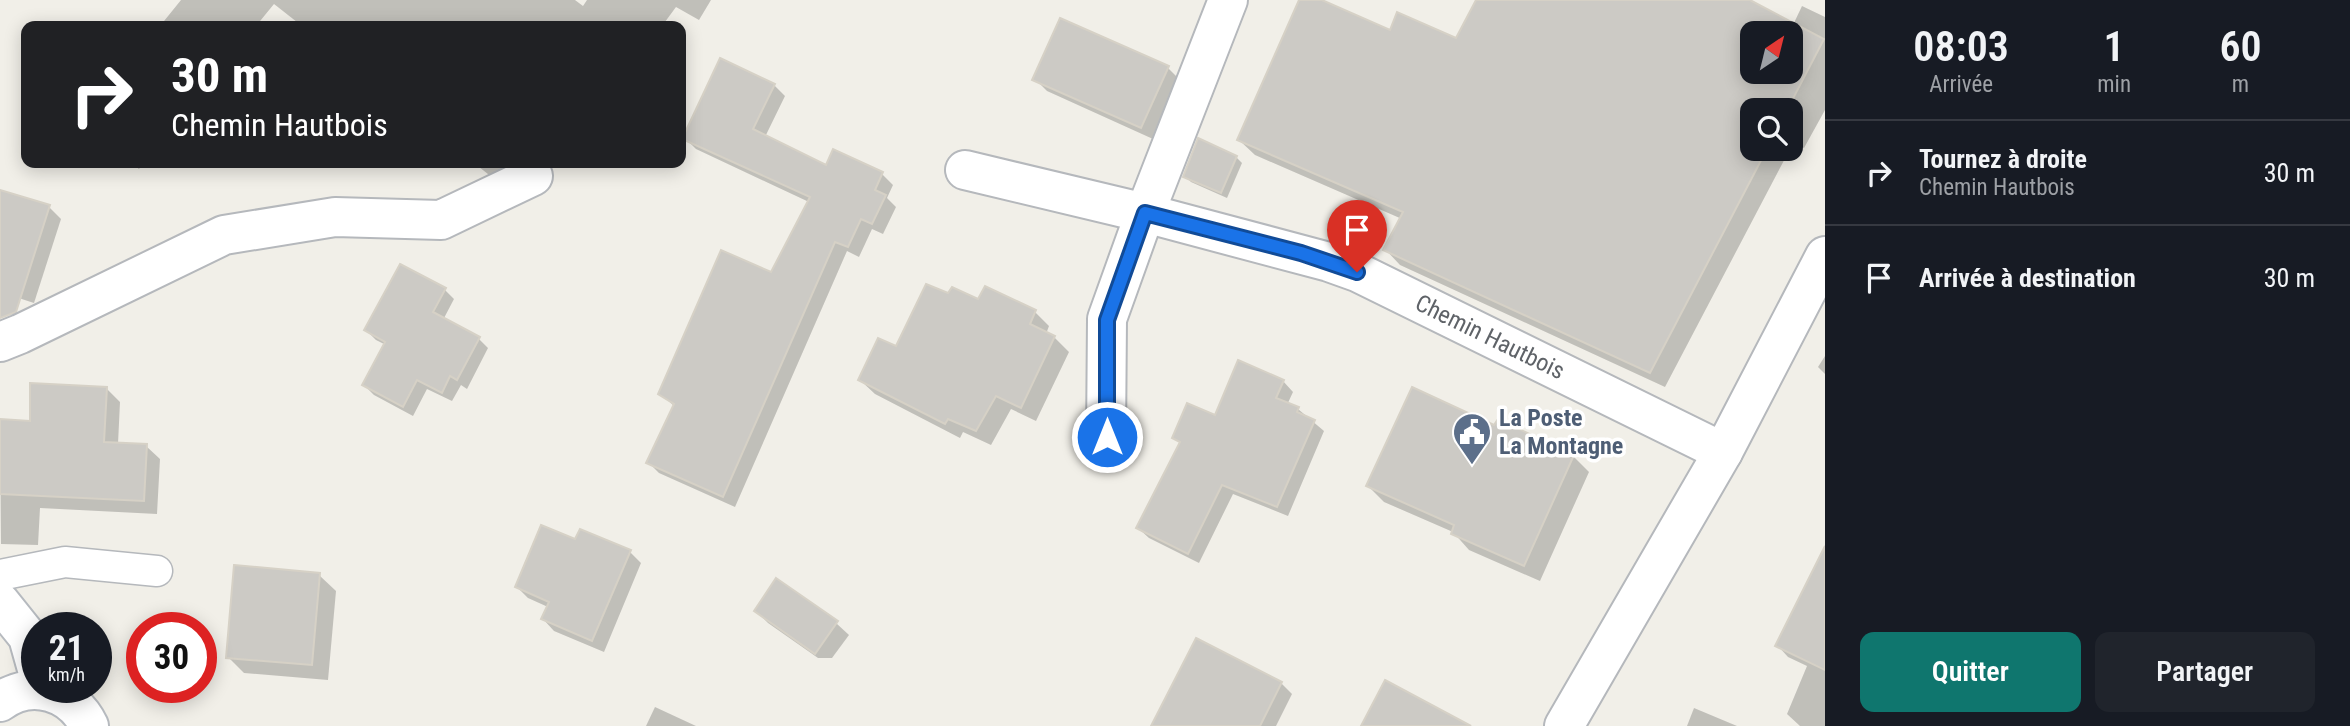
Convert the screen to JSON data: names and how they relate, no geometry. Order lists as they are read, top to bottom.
{
  "streets": {
    "street": ["Chemin Hautbois"]
  },
  "places": {
    "public building": ["La Poste La Montagne"]
  },
  "north": "top right",
  "page": {
    "eta": [
      "08:03",
      "Arrivée",
      "1",
      "min",
      "60",
      "m"
    ],
    "turn": ["30 m", "Chemin Hautbois"],
    "list": [
      {
        "name": "Tournez à droite",
        "note": "Chemin Hautbois",
        "value": "30 m"
      },
      {
        "name": "Arrivée à destination",
        "value": "30 m"
      }
    ],
    "speed": "21 km/h",
    "limit": "30",
    "buttons": ["Quitter", "Partager"]
  }
}
